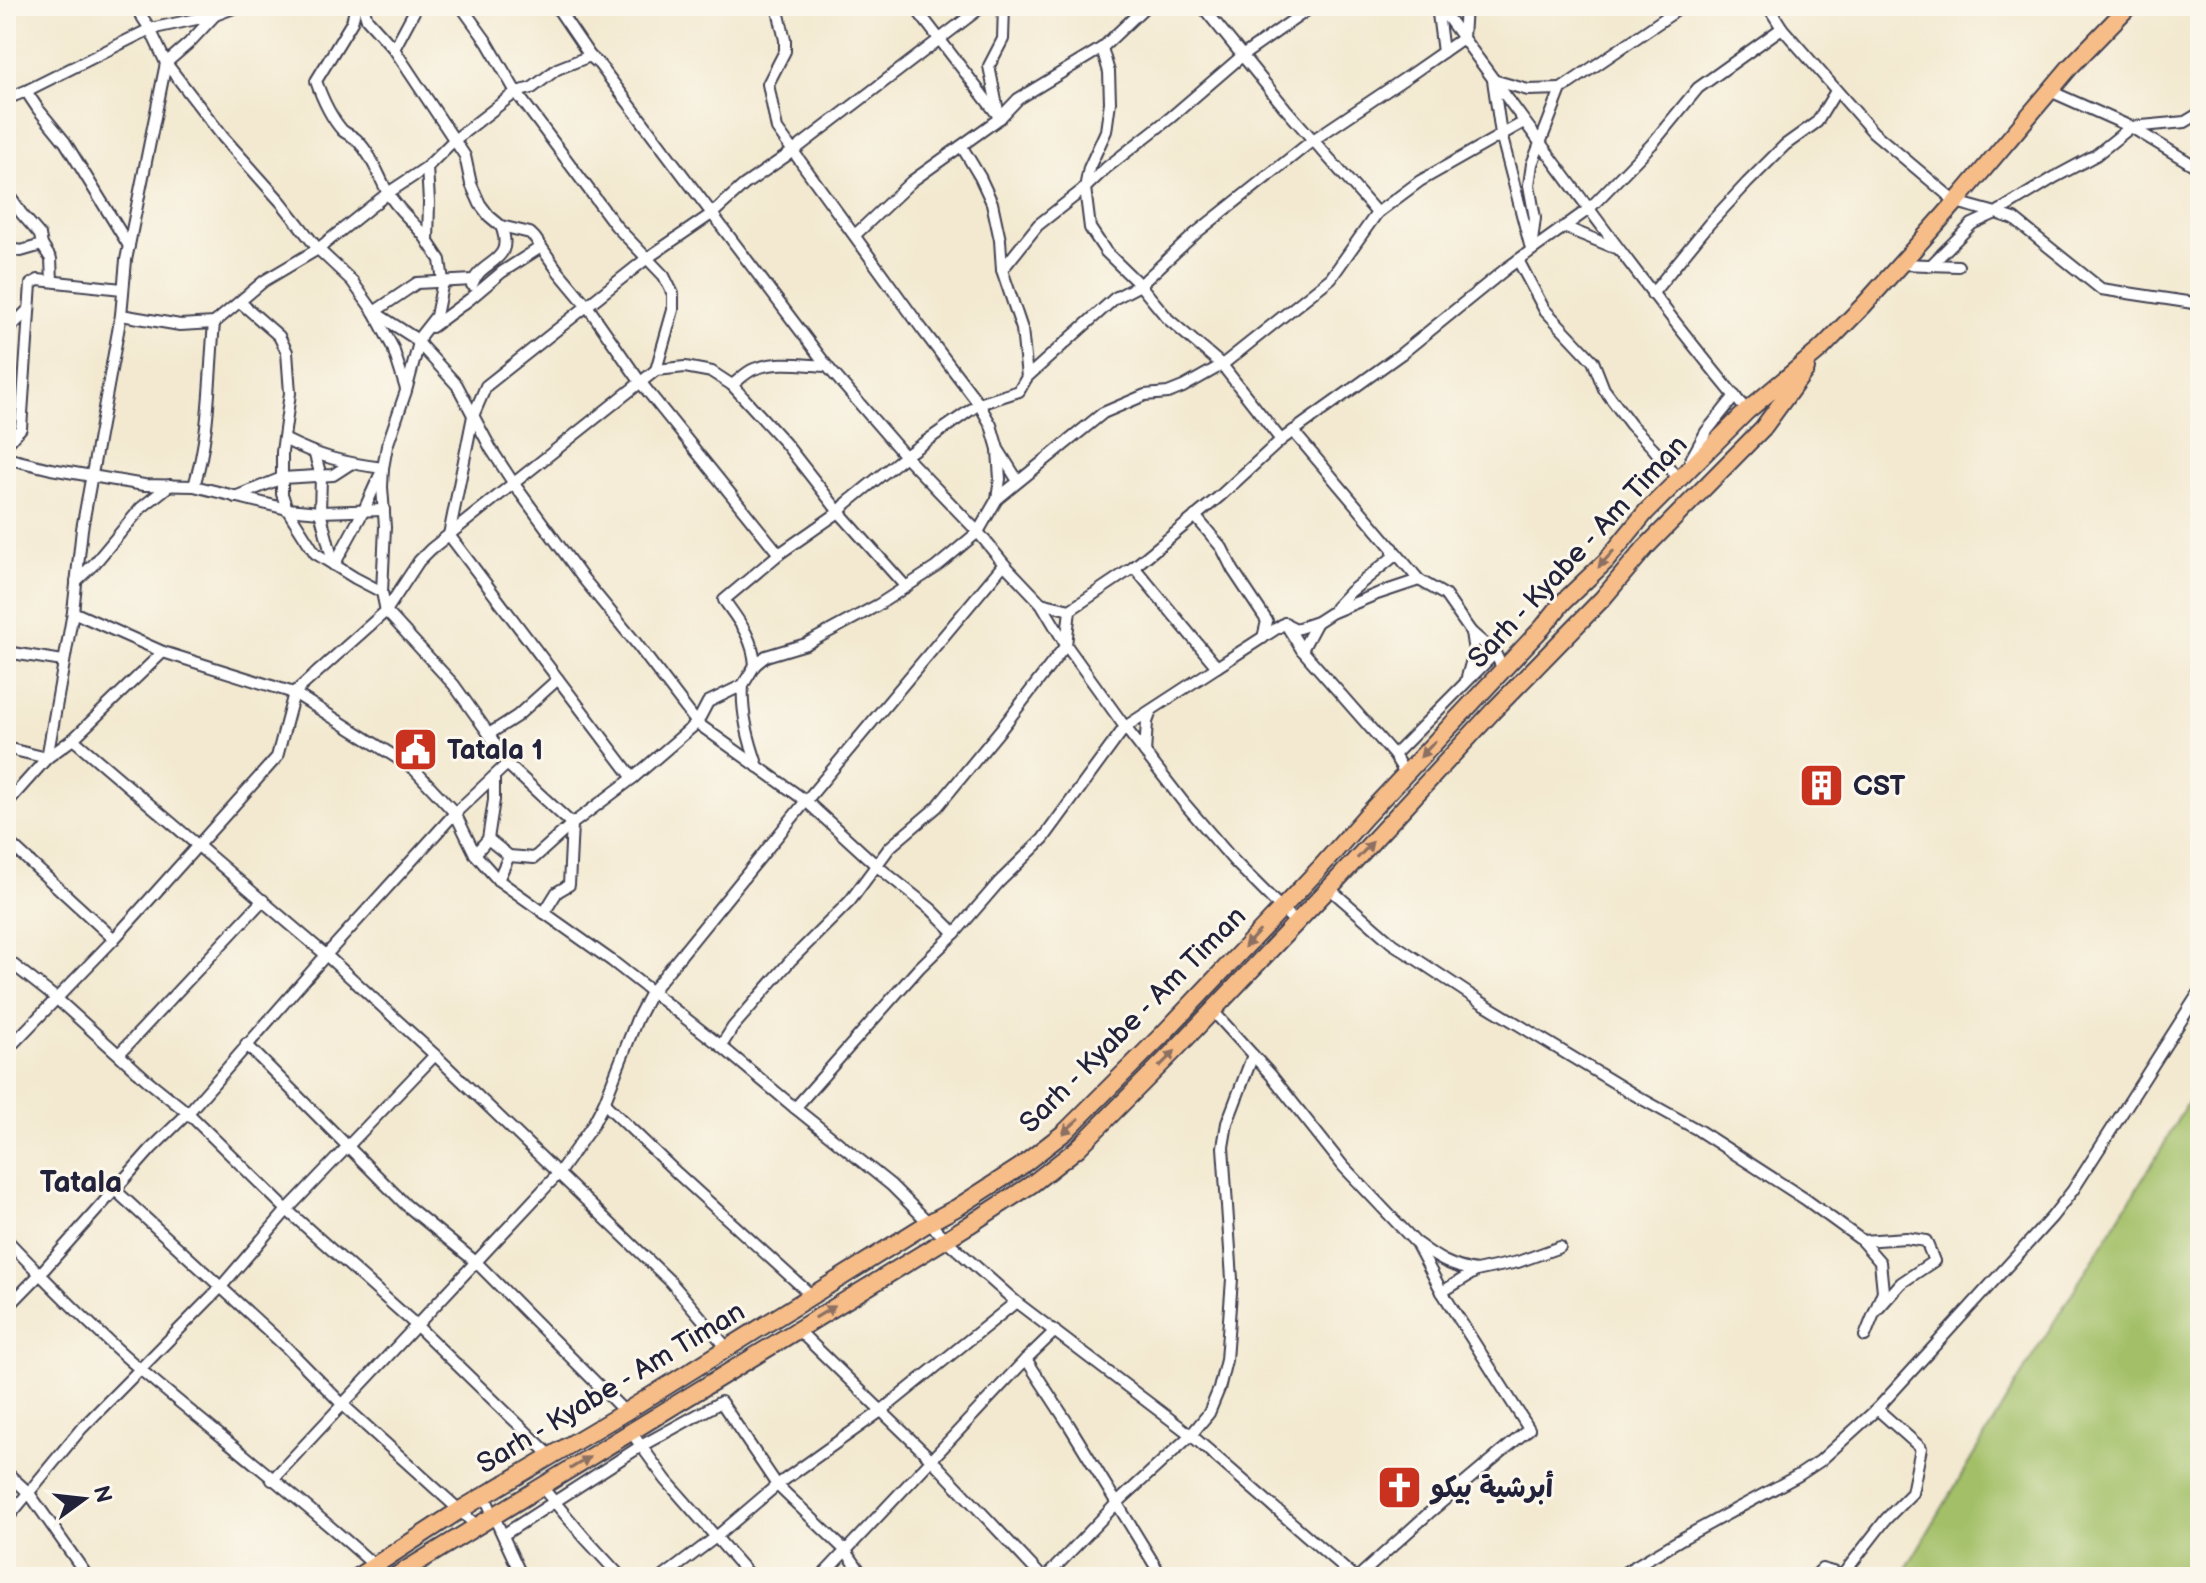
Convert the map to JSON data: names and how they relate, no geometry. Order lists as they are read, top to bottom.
{
  "streets": {
    "highway": ["Sarh - Kyabe - Am Timan"]
  },
  "districts": ["Tatala"],
  "places": {
    "public building": ["Tatala 1"],
    "building": ["CST"],
    "church": ["أبرشية بيكو"]
  },
  "north": "right"
}
